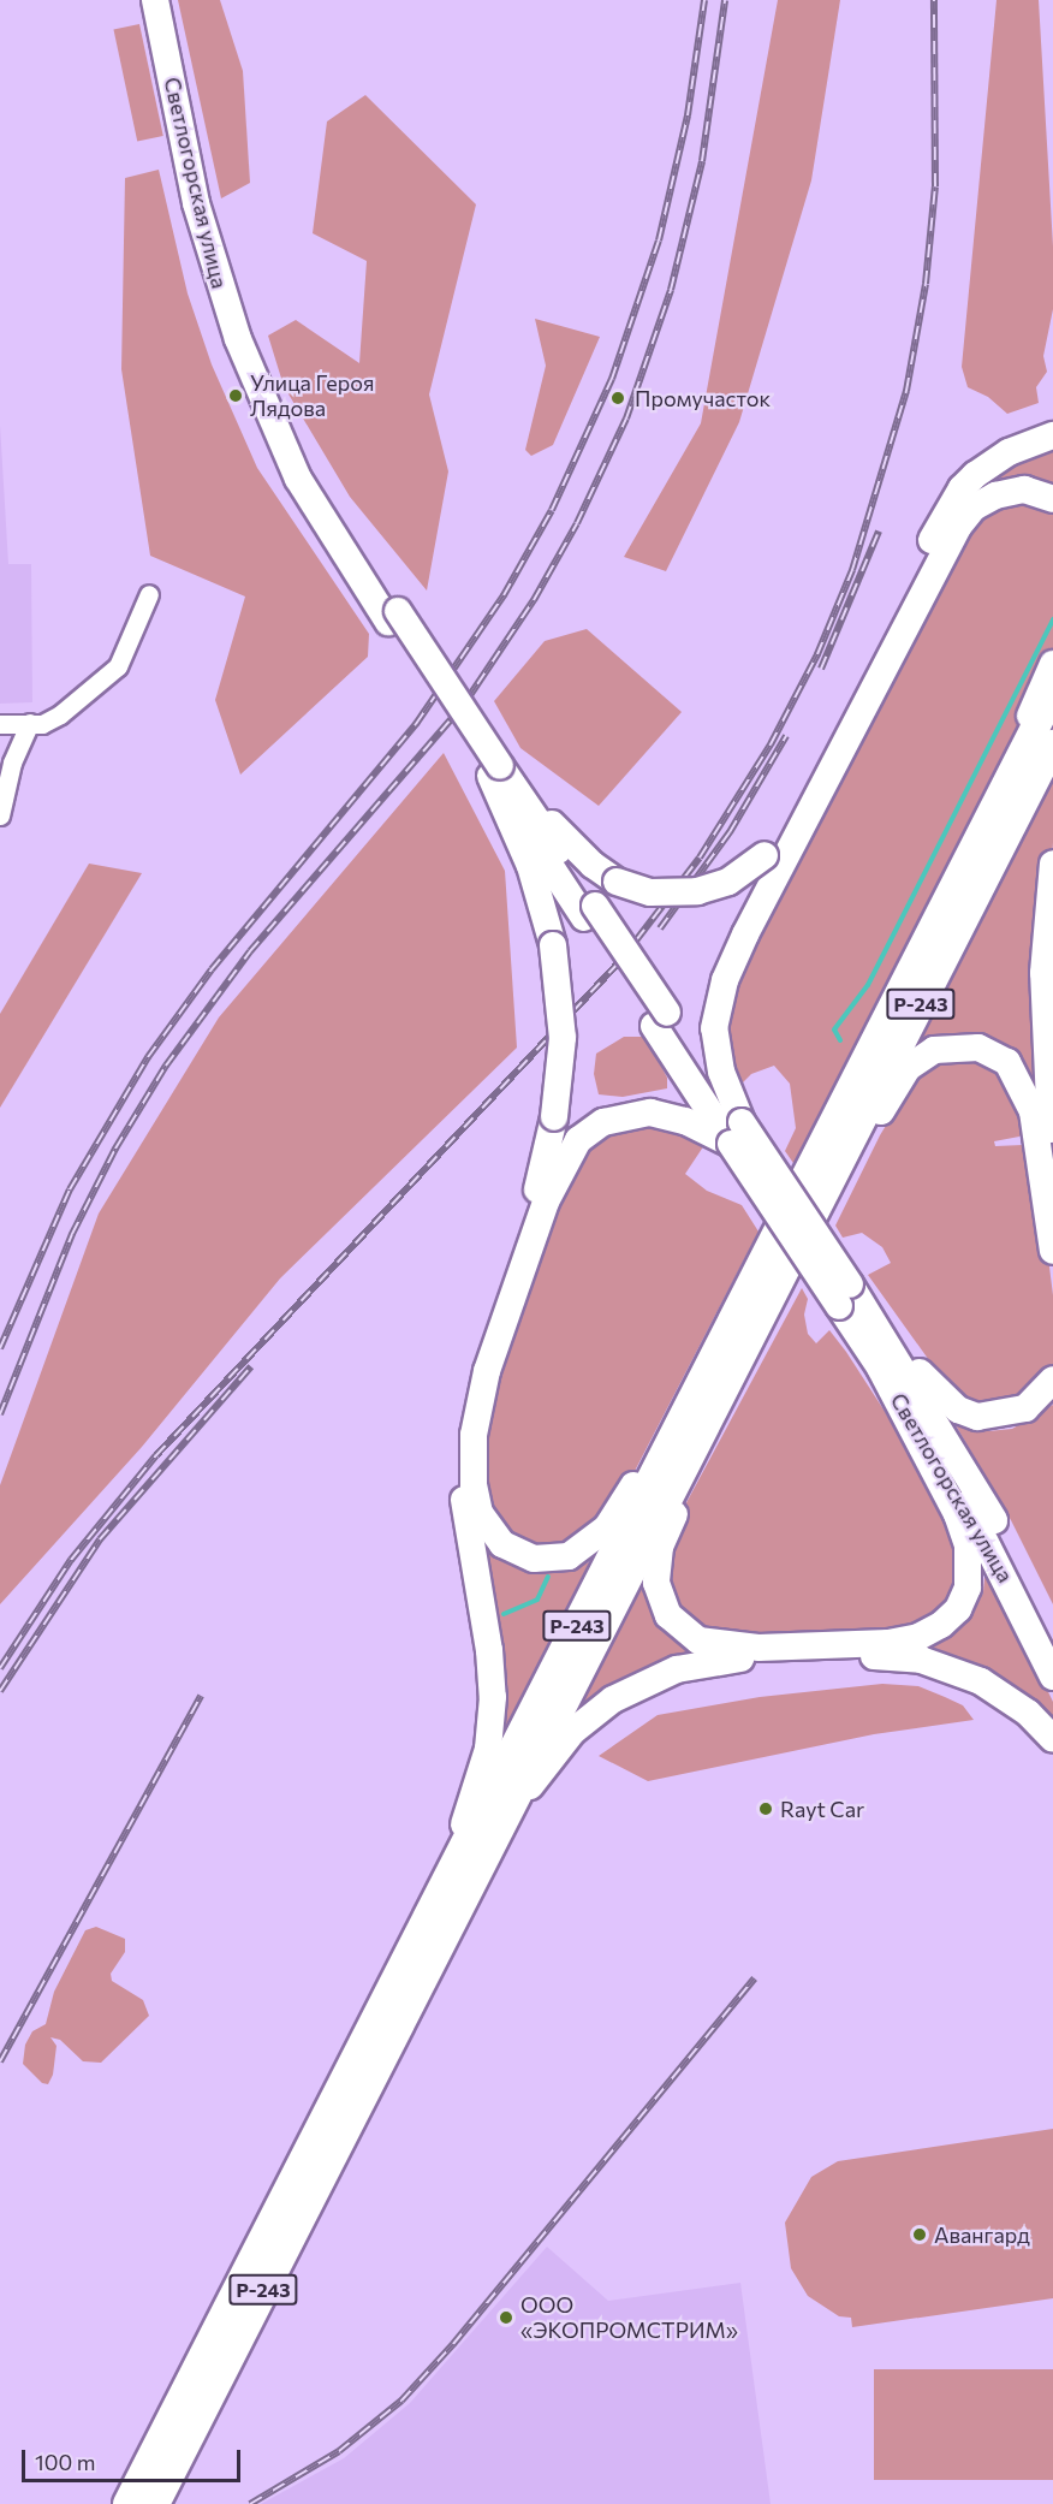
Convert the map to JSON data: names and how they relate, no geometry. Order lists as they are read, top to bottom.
{
  "streets": {
    "highway": ["Р-243"],
    "main road": ["Светлогорская улица"]
  },
  "places": [
    "Улица Героя Лядова",
    "Промучасток",
    "Rayt Car",
    "Авангард",
    "ООО «ЭКОПРОМСТРИМ»"
  ],
  "scale_bar": "100 m"
}
